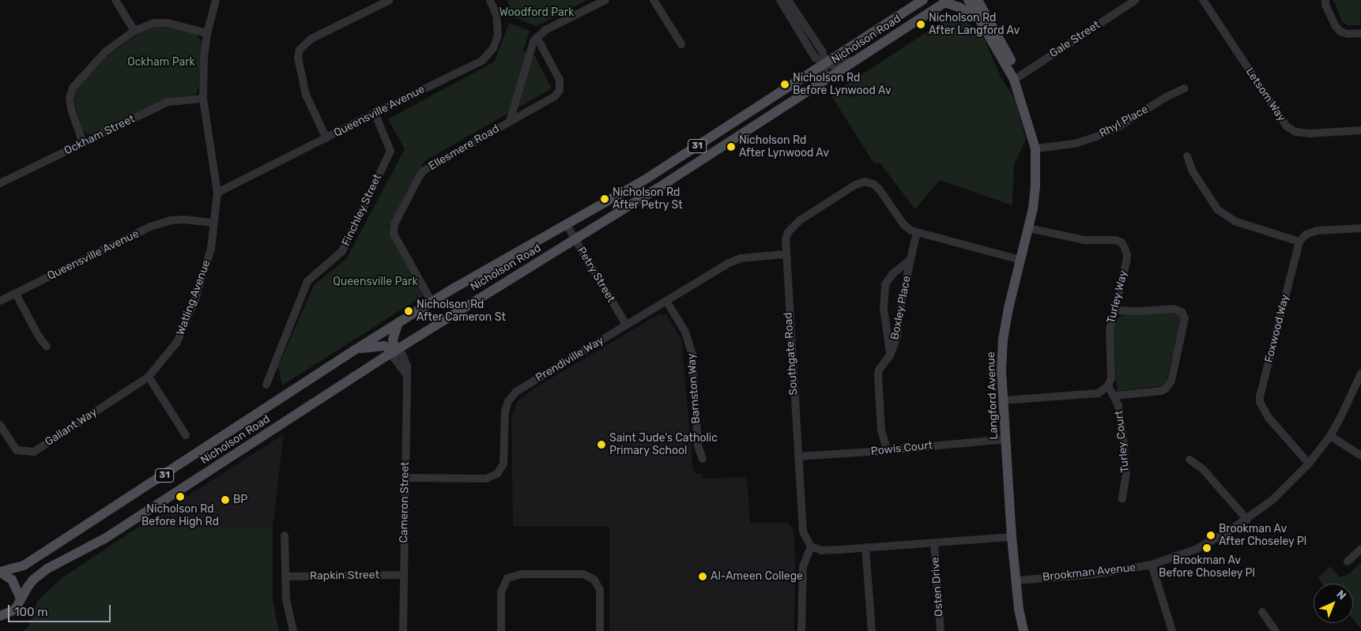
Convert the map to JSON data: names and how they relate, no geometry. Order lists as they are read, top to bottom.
{
  "streets": {
    "main road": ["Nicholson Road", "31", "Langford Avenue"],
    "street": [
      "Gale Street",
      "Letsom Way",
      "Queensville Avenue",
      "Rhyl Place",
      "Ockham Street",
      "Ellesmere Road",
      "Finchley Street",
      "Petry Street",
      "Turley Way",
      "Watling Avenue",
      "Boxley Place",
      "Foxwood Way",
      "Southgate Road",
      "Prendiville Way",
      "Barnston Way",
      "Gallant Way",
      "Turley Court",
      "Powis Court",
      "Cameron Street",
      "Brookman Avenue",
      "Rapkin Street",
      "Osten Drive"
    ]
  },
  "crossings": [
    ["Nicholson Road", "Ellesmere Road"],
    ["Nicholson Road", "Petry Street"],
    ["Nicholson Road", "Cameron Street"],
    ["Gale Street", "Langford Avenue"],
    ["Queensville Avenue", "Finchley Street"],
    ["Queensville Avenue", "Watling Avenue"],
    ["Rhyl Place", "Langford Avenue"],
    ["Ockham Street", "Watling Avenue"],
    ["Petry Street", "Prendiville Way"],
    ["Turley Way", "Langford Avenue"],
    ["Turley Way", "Turley Court"],
    ["Watling Avenue", "Gallant Way"],
    ["Boxley Place", "Southgate Road"],
    ["Boxley Place", "Powis Court"],
    ["Foxwood Way", "Brookman Avenue"],
    ["Southgate Road", "Prendiville Way"],
    ["Southgate Road", "Langford Avenue"],
    ["Southgate Road", "Powis Court"],
    ["Prendiville Way", "Barnston Way"],
    ["Prendiville Way", "Cameron Street"],
    ["Langford Avenue", "Powis Court"],
    ["Langford Avenue", "Brookman Avenue"],
    ["Cameron Street", "Rapkin Street"]
  ],
  "parks": ["Woodford Park", "Ockham Park", "Queensville Park"],
  "places": [
    "Nicholson Rd After Langford Av",
    "Nicholson Rd Before Lynwood Av",
    "Nicholson Rd After Lynwood Av",
    "Nicholson Rd After Petry St",
    "Nicholson Rd After Cameron St",
    "Saint Jude's Catholic Primary School",
    "Nicholson Rd Before High Rd",
    "BP",
    "Brookman Av After Choseley Pl",
    "Brookman Av Before Choseley Pl",
    "Al-Ameen College"
  ],
  "scale_bar": "100 m",
  "north": "top right"
}
